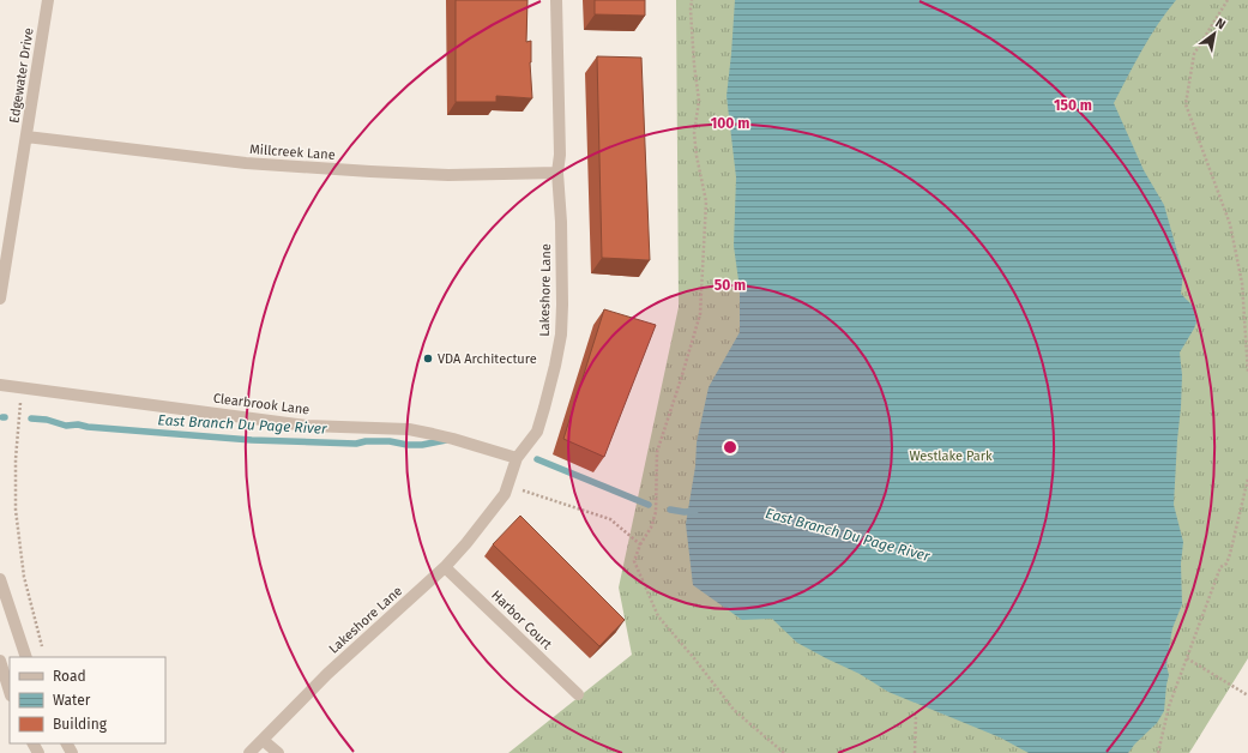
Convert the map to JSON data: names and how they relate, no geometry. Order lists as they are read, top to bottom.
{
  "streets": {
    "street": [
      "Edgewater Drive",
      "Millcreek Lane",
      "Lakeshore Lane",
      "Clearbrook Lane",
      "Harbor Court"
    ]
  },
  "crossings": [
    ["Edgewater Drive", "Millcreek Lane"],
    ["Millcreek Lane", "Lakeshore Lane"],
    ["Lakeshore Lane", "Clearbrook Lane"],
    ["Lakeshore Lane", "Harbor Court"]
  ],
  "water": ["East Branch Du Page River"],
  "parks": ["Westlake Park"],
  "places": ["VDA Architecture"],
  "legend": ["Road", "Water", "Building"],
  "north": "top right",
  "rings": ["150 m", "100 m", "50 m"]
}
